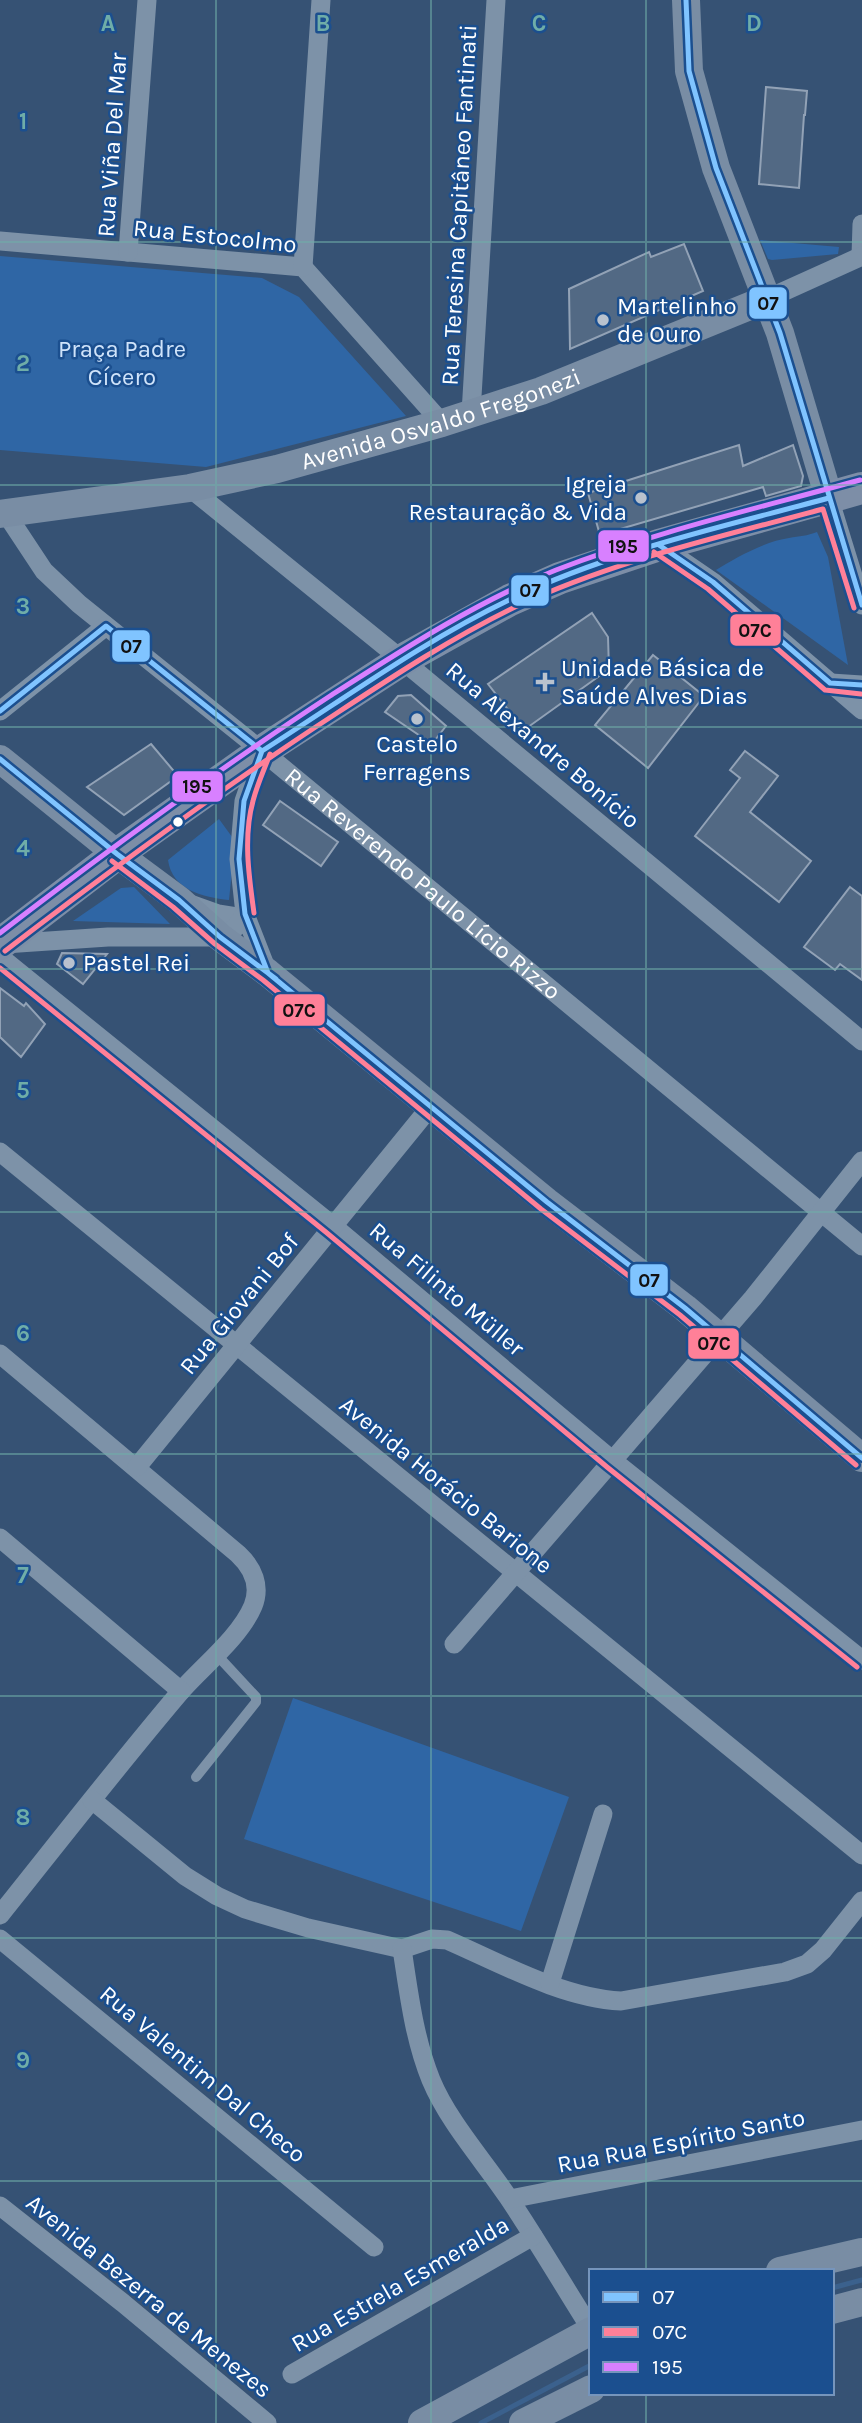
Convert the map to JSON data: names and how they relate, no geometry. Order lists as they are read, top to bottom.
{
  "streets": {
    "street": [
      "Rua Viña Del Mar",
      "Rua Teresina Capitâneo Fantinati",
      "Rua Estocolmo",
      "Avenida Osvaldo Fregonezi",
      "Rua Alexandre Bonício",
      "Rua Reverendo Paulo Lício Rizzo",
      "Rua Filinto Müller",
      "Rua Giovani Bof",
      "Avenida Horácio Barione",
      "Rua Valentim Dal Checo",
      "Rua Rua Espírito Santo",
      "Rua Estrela Esmeralda",
      "Avenida Bezerra de Menezes"
    ]
  },
  "crossings": [
    ["Rua Viña Del Mar", "Rua Estocolmo"],
    ["Rua Teresina Capitâneo Fantinati", "Avenida Osvaldo Fregonezi"],
    ["Rua Estocolmo", "Avenida Osvaldo Fregonezi"],
    ["Avenida Osvaldo Fregonezi", "Rua Alexandre Bonício"],
    ["Avenida Osvaldo Fregonezi", "Rua Reverendo Paulo Lício Rizzo"],
    ["Rua Filinto Müller", "Rua Giovani Bof"],
    ["Rua Giovani Bof", "Avenida Horácio Barione"]
  ],
  "parks": ["Praça Padre Cícero"],
  "places": {
    "other": [
      "Martelinho de Ouro",
      "Igreja Restauração & Vida",
      "Castelo Ferragens",
      "Pastel Rei"
    ],
    "health": ["Unidade Básica de Saúde Alves Dias"]
  },
  "lines": ["transit line 07", "transit line 195", "transit line 07C"],
  "legend": ["07", "07C", "195"],
  "grid": {
    "columns": [
      "A",
      "B",
      "C",
      "D"
    ],
    "rows": [
      "1",
      "2",
      "3",
      "4",
      "5",
      "6",
      "7",
      "8",
      "9"
    ]
  }
}
